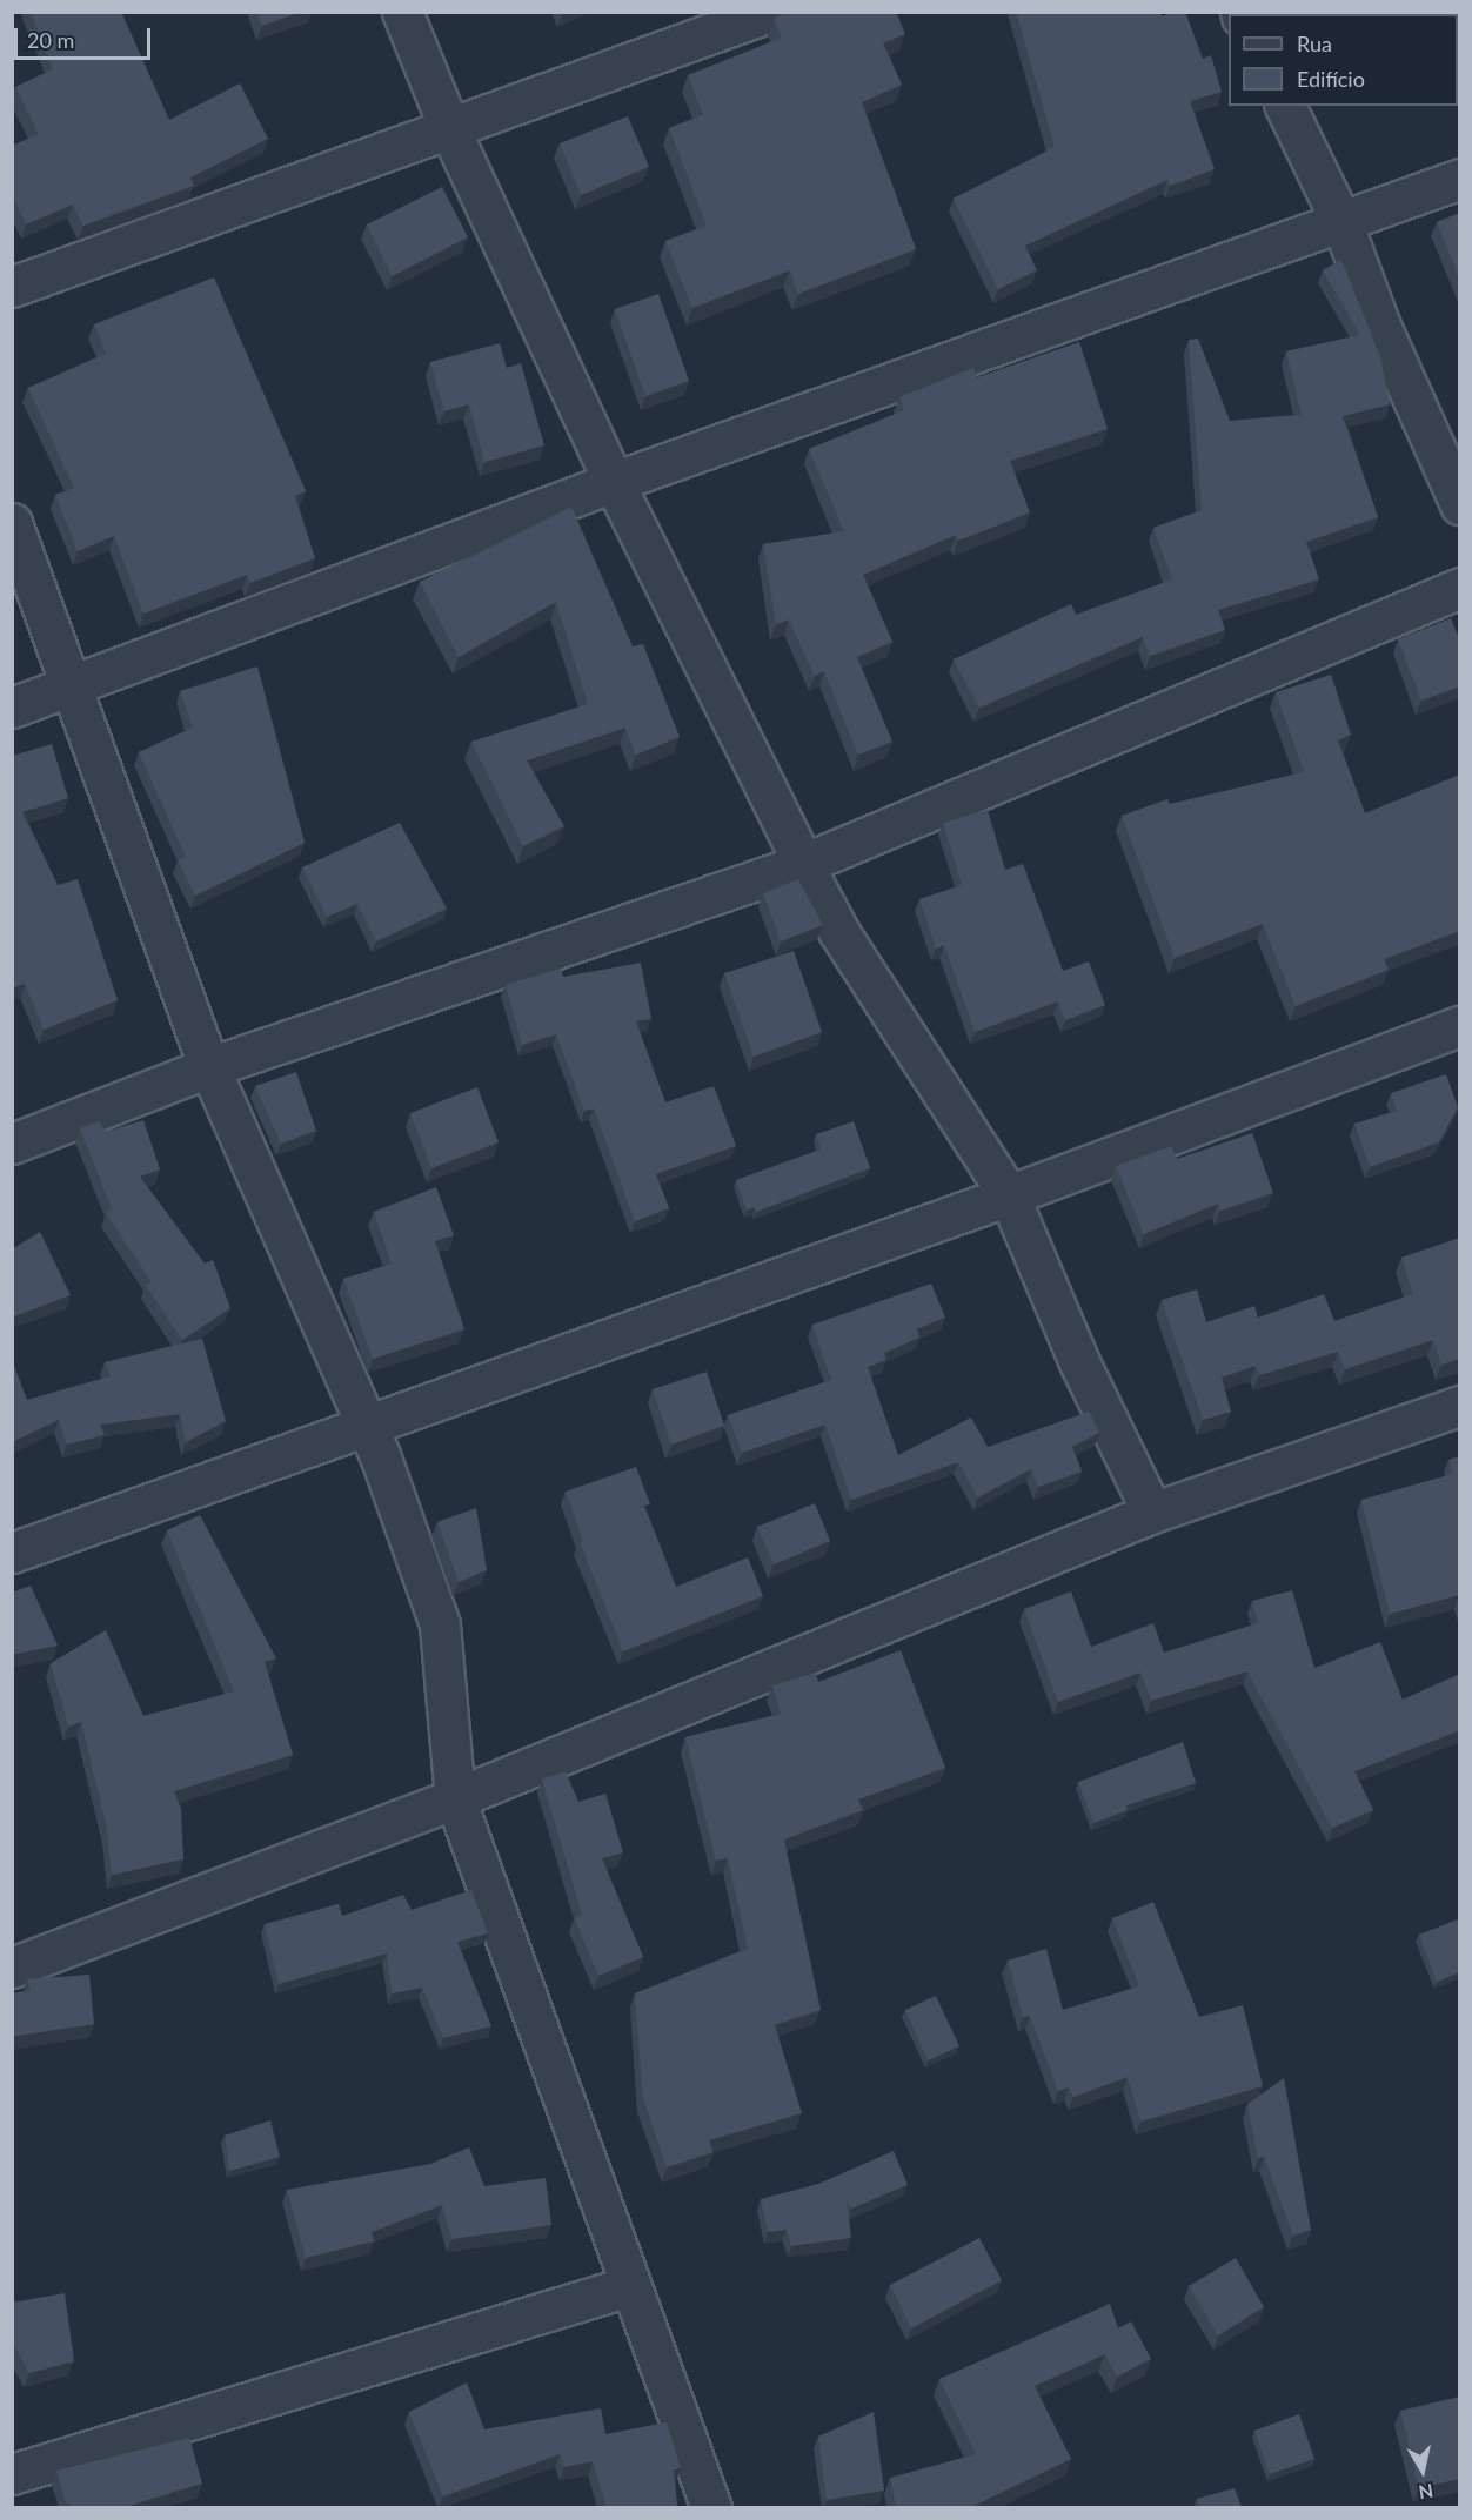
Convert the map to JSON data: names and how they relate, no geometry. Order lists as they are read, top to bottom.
{
  "legend": ["Rua", "Edifício"],
  "scale_bar": "20 m",
  "north": "bottom"
}
